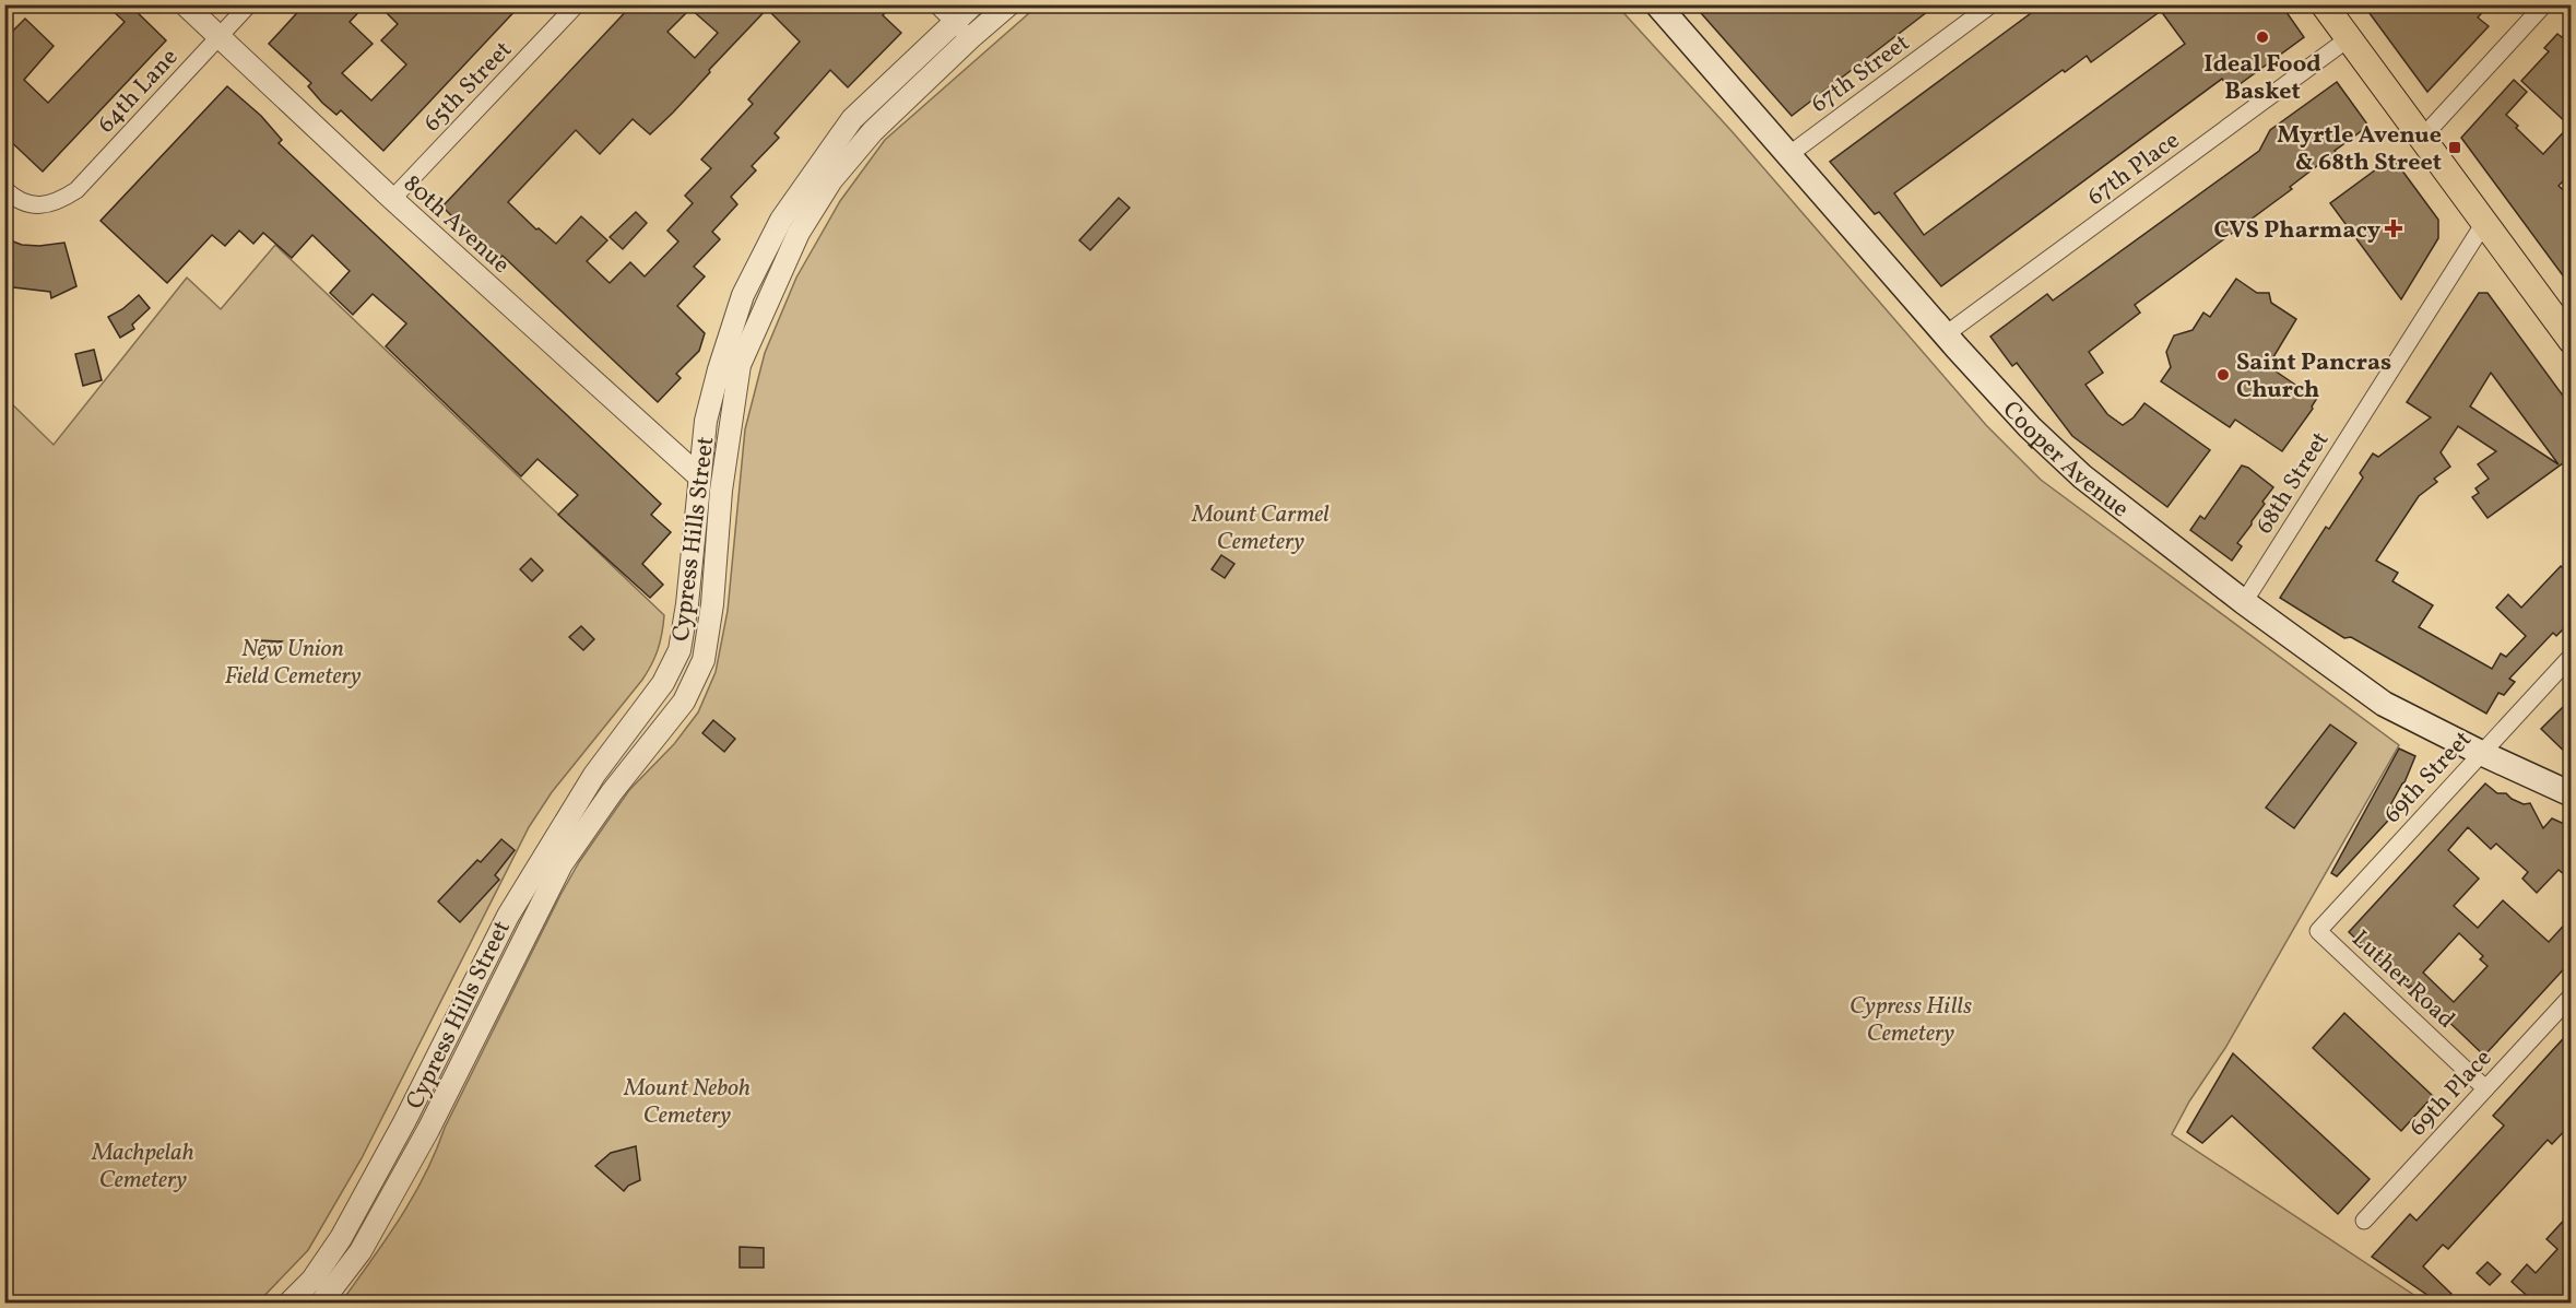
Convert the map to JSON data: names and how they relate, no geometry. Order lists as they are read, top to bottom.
{
  "streets": {
    "main road": ["Cooper Avenue"],
    "street": [
      "67th Street",
      "65th Street",
      "64th Lane",
      "67th Place",
      "80th Avenue",
      "68th Street",
      "Cypress Hills Street",
      "69th Street",
      "Luther Road",
      "69th Place"
    ]
  },
  "crossings": [
    ["67th Street", "Cooper Avenue"],
    ["65th Street", "80th Avenue"],
    ["64th Lane", "80th Avenue"],
    ["67th Place", "Cooper Avenue"],
    ["80th Avenue", "Cypress Hills Street"],
    ["Cooper Avenue", "68th Street"],
    ["Cooper Avenue", "69th Street"],
    ["69th Street", "Luther Road"],
    ["Luther Road", "69th Place"]
  ],
  "parks": [
    "Mount Carmel Cemetery",
    "New Union Field Cemetery",
    "Cypress Hills Cemetery",
    "Mount Neboh Cemetery",
    "Machpelah Cemetery"
  ],
  "places": {
    "other": ["Ideal Food Basket", "Saint Pancras Church"],
    "transit": ["Myrtle Avenue & 68th Street"],
    "health": ["CVS Pharmacy"]
  }
}
